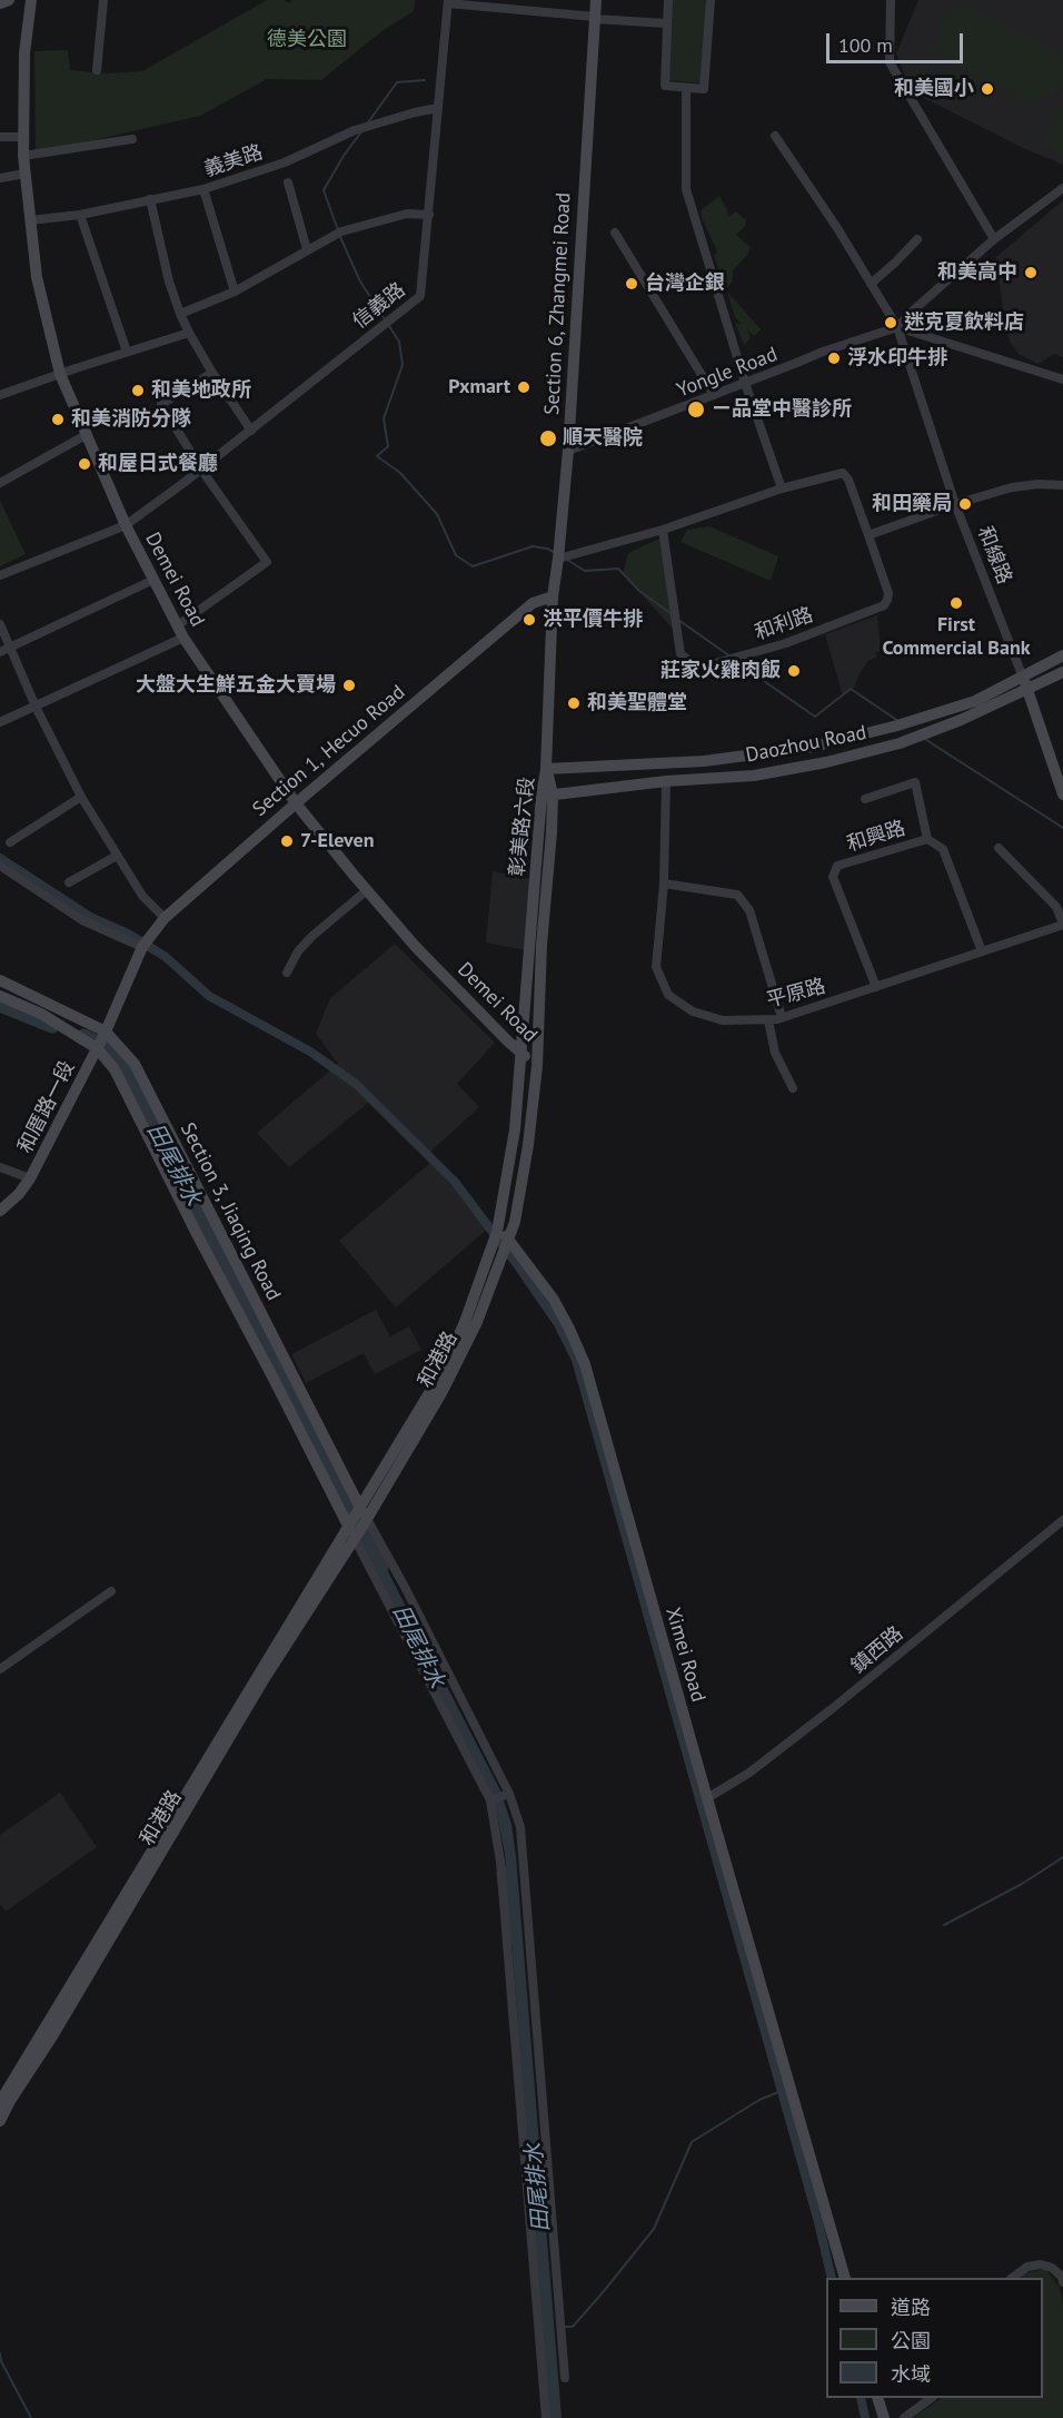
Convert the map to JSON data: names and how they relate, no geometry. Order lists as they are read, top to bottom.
{
  "streets": {
    "street": [
      "義美路",
      "Section 6, Zhangmei Road",
      "信義路",
      "Yongle Road",
      "和線路",
      "Demei Road",
      "和利路",
      "Daozhou Road",
      "Section 1, Hecuo Road",
      "彰美路六段",
      "和興路",
      "平原路",
      "和厝路一段",
      "Section 3, Jiaqing Road",
      "和港路",
      "鎮西路",
      "Ximei Road"
    ]
  },
  "crossings": [
    ["義美路", "信義路"],
    ["義美路", "Demei Road"],
    ["Section 6, Zhangmei Road", "Yongle Road"],
    ["Section 6, Zhangmei Road", "Daozhou Road"],
    ["Section 6, Zhangmei Road", "Section 1, Hecuo Road"],
    ["Section 6, Zhangmei Road", "彰美路六段"],
    ["信義路", "Demei Road"],
    ["Yongle Road", "和線路"],
    ["和線路", "Daozhou Road"],
    ["Demei Road", "Section 1, Hecuo Road"],
    ["Demei Road", "彰美路六段"],
    ["Daozhou Road", "彰美路六段"],
    ["Daozhou Road", "平原路"],
    ["Section 1, Hecuo Road", "和厝路一段"],
    ["彰美路六段", "和港路"],
    ["彰美路六段", "Ximei Road"],
    ["和興路", "平原路"],
    ["和厝路一段", "Section 3, Jiaqing Road"],
    ["Section 3, Jiaqing Road", "和港路"],
    ["和港路", "Ximei Road"],
    ["鎮西路", "Ximei Road"]
  ],
  "water": ["田尾排水"],
  "parks": ["德美公園"],
  "places": [
    "和美國小",
    "和美高中",
    "台灣企銀",
    "迷克夏飲料店",
    "浮水印牛排",
    "Pxmart",
    "和美地政所",
    "ㄧ品堂中醫診所",
    "和美消防分隊",
    "順天醫院",
    "和屋日式餐廳",
    "和田藥局",
    "First Commercial Bank",
    "洪平價牛排",
    "莊家火雞肉飯",
    "大盤大生鮮五金大賣場",
    "和美聖體堂",
    "7-Eleven"
  ],
  "legend": ["道路", "公園", "水域"],
  "scale_bar": "100 m"
}
